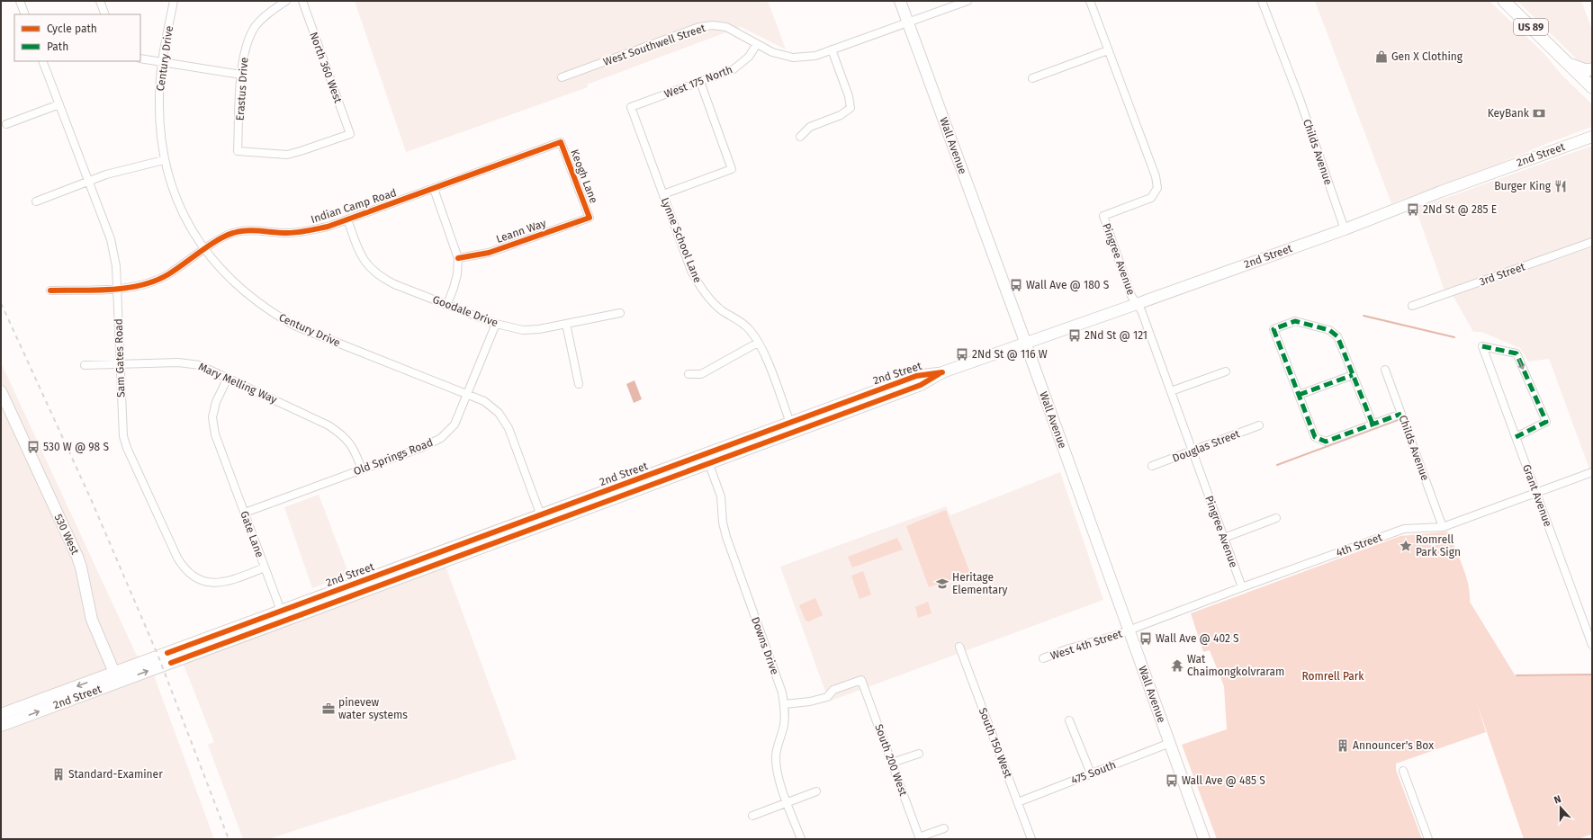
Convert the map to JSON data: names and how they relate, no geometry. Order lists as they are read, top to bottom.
{
  "streets": {
    "main road": [
      "US 89",
      "Wall Avenue",
      "2nd Street",
      "530 West"
    ],
    "street": [
      "West Southwell Street",
      "Century Drive",
      "North 360 West",
      "West 175 North",
      "Erastus Drive",
      "Childs Avenue",
      "Keogh Lane",
      "Indian Camp Road",
      "Leann Way",
      "Lynne School Lane",
      "Pingree Avenue",
      "3rd Street",
      "Goodale Drive",
      "Sam Gates Road",
      "Mary Melling Way",
      "Douglas Street",
      "Old Springs Road",
      "Grant Avenue",
      "Gate Lane",
      "4th Street",
      "West 4th Street",
      "Downs Drive",
      "South 150 West",
      "South 200 West",
      "475 South"
    ]
  },
  "crossings": [
    ["West Southwell Street", "West 175 North"],
    ["West Southwell Street", "Wall Avenue"],
    ["Century Drive", "2nd Street"],
    ["Century Drive", "Indian Camp Road"],
    ["Century Drive", "Old Springs Road"],
    ["North 360 West", "Erastus Drive"],
    ["West 175 North", "Lynne School Lane"],
    ["Wall Avenue", "2nd Street"],
    ["Wall Avenue", "4th Street"],
    ["Wall Avenue", "West 4th Street"],
    ["Wall Avenue", "475 South"],
    ["Childs Avenue", "2nd Street"],
    ["Childs Avenue", "4th Street"],
    ["2nd Street", "Lynne School Lane"],
    ["2nd Street", "Pingree Avenue"],
    ["2nd Street", "530 West"],
    ["2nd Street", "Gate Lane"],
    ["2nd Street", "Downs Drive"],
    ["Keogh Lane", "Indian Camp Road"],
    ["Keogh Lane", "Leann Way"],
    ["Indian Camp Road", "Goodale Drive"],
    ["Indian Camp Road", "Sam Gates Road"],
    ["Pingree Avenue", "Douglas Street"],
    ["Pingree Avenue", "4th Street"],
    ["Goodale Drive", "Old Springs Road"],
    ["Sam Gates Road", "Mary Melling Way"],
    ["Sam Gates Road", "Gate Lane"],
    ["Mary Melling Way", "Old Springs Road"],
    ["Mary Melling Way", "Gate Lane"],
    ["Old Springs Road", "Gate Lane"],
    ["Grant Avenue", "4th Street"],
    ["4th Street", "West 4th Street"],
    ["Downs Drive", "South 200 West"],
    ["South 150 West", "475 South"]
  ],
  "parks": ["Romrell Park"],
  "places": {
    "shop": ["Gen X Clothing"],
    "bank": ["KeyBank"],
    "restaurant": ["Burger King"],
    "bus stop": [
      "2Nd St @ 285 E",
      "Wall Ave @ 180 S",
      "2Nd St @ 121",
      "2Nd St @ 116 W",
      "530 W @ 98 S",
      "Wall Ave @ 402 S",
      "Wall Ave @ 485 S"
    ],
    "place": ["Romrell Park Sign"],
    "school or university": ["Heritage Elementary"],
    "temple": ["Wat Chaimongkolvraram"],
    "office": ["pinevew water systems"],
    "building": ["Announcer's Box", "Standard-Examiner"]
  },
  "legend": ["Cycle path", "Path"],
  "north": "top"
}
